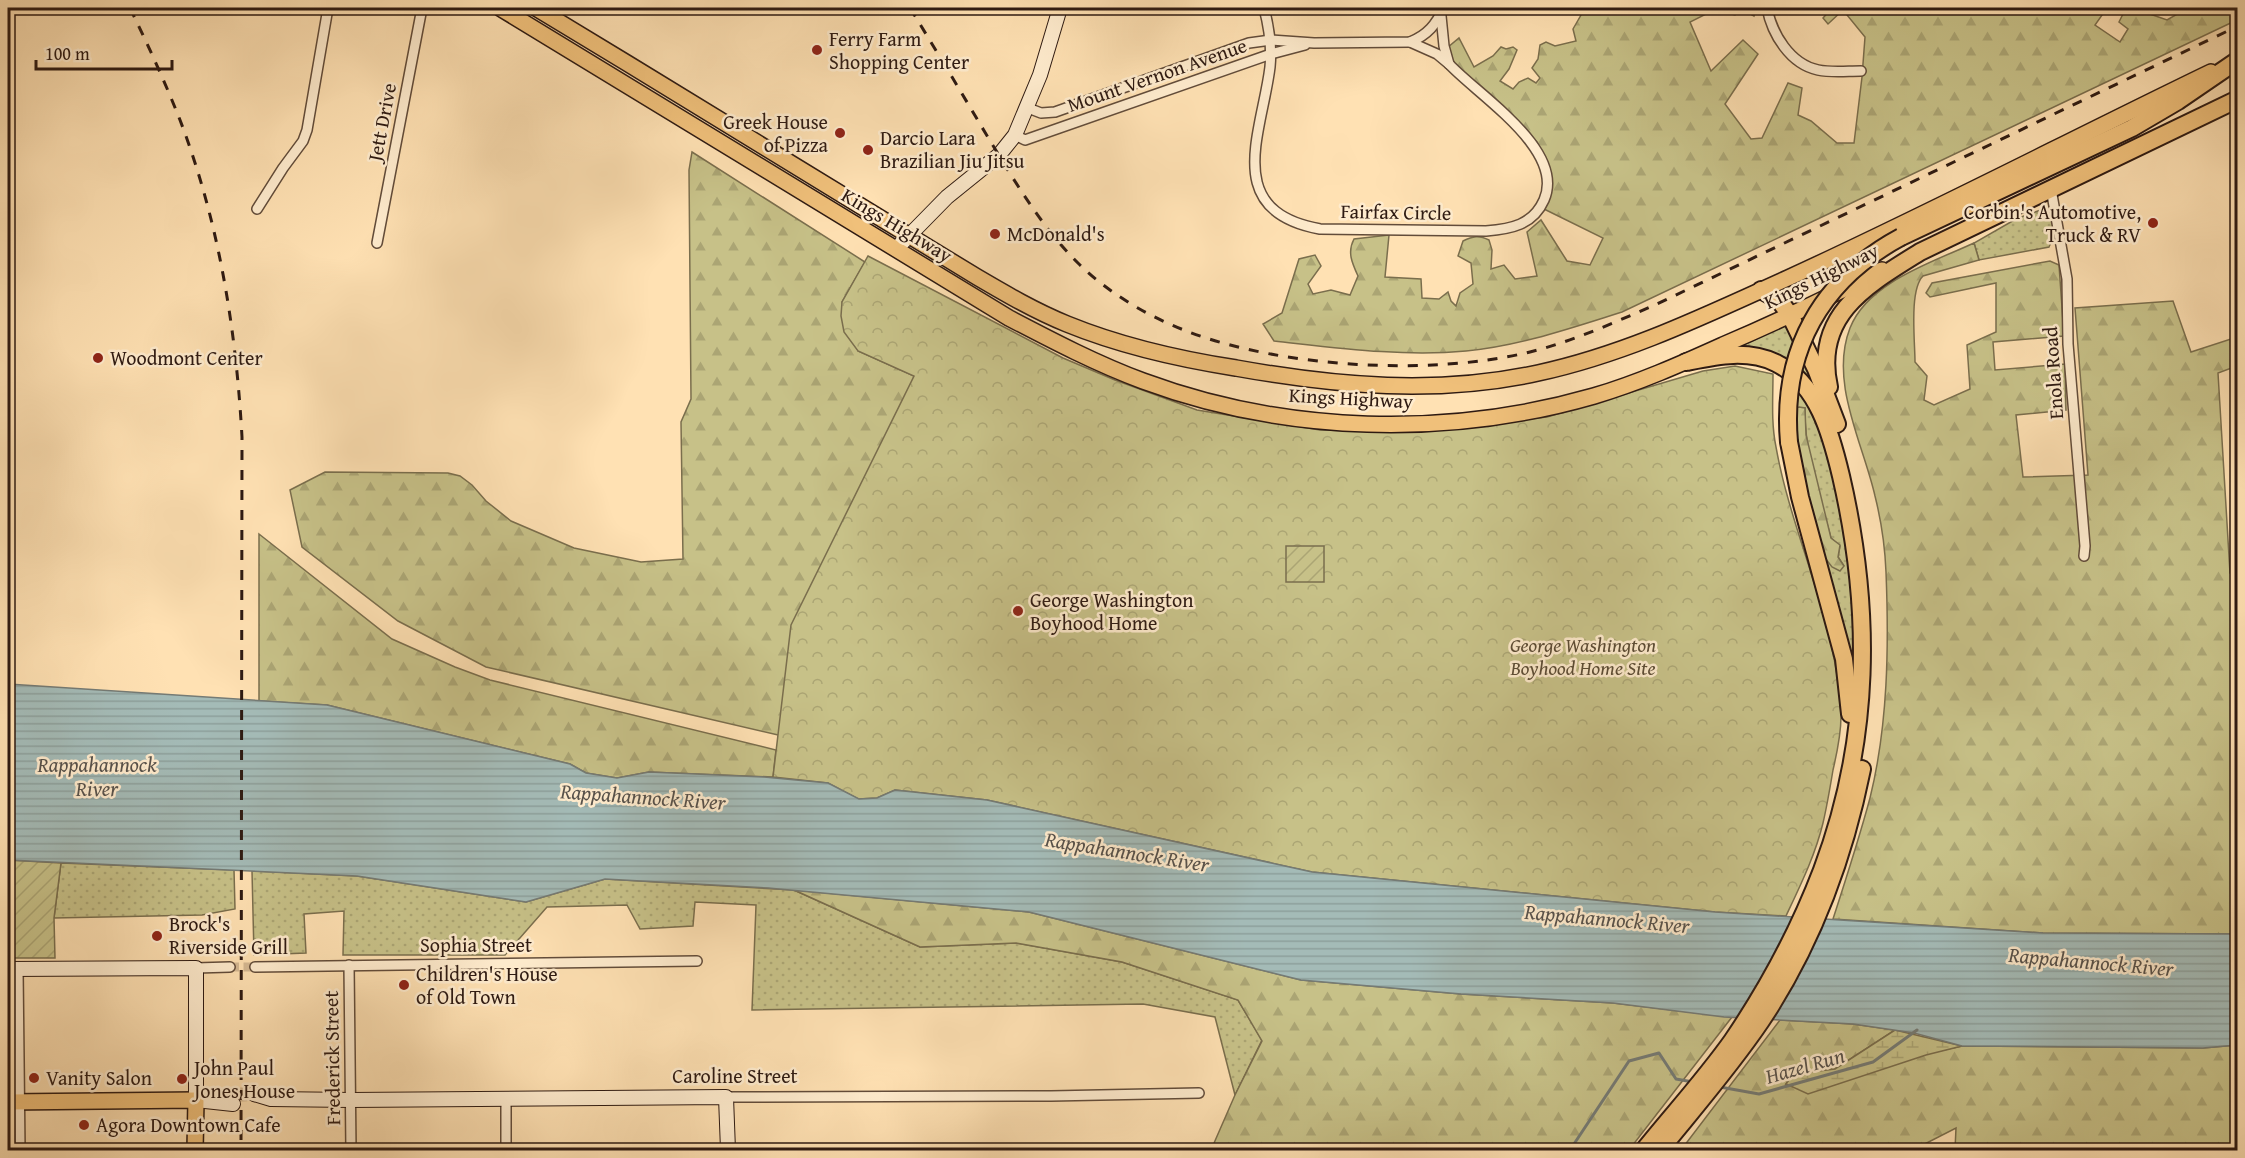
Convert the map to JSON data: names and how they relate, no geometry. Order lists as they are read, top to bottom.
{
  "streets": {
    "highway": ["Kings Highway"],
    "main road": ["Caroline Street"],
    "street": [
      "Mount Vernon Avenue",
      "Jett Drive",
      "Fairfax Circle",
      "Enola Road",
      "Sophia Street",
      "Frederick Street"
    ]
  },
  "crossings": [
    ["Mount Vernon Avenue", "Fairfax Circle"],
    ["Kings Highway", "Enola Road"],
    ["Sophia Street", "Frederick Street"],
    ["Frederick Street", "Caroline Street"]
  ],
  "water": ["Rappahannock River", "Hazel Run"],
  "parks": ["George Washington Boyhood Home Site"],
  "places": [
    "Ferry Farm Shopping Center",
    "Greek House of Pizza",
    "Darcio Lara Brazilian Jiu Jitsu",
    "Corbin's Automotive, Truck & RV",
    "McDonald's",
    "Woodmont Center",
    "George Washington Boyhood Home",
    "Brock's Riverside Grill",
    "Children's House of Old Town",
    "Vanity Salon",
    "John Paul Jones House",
    "Agora Downtown Cafe"
  ],
  "scale_bar": "100 m"
}
